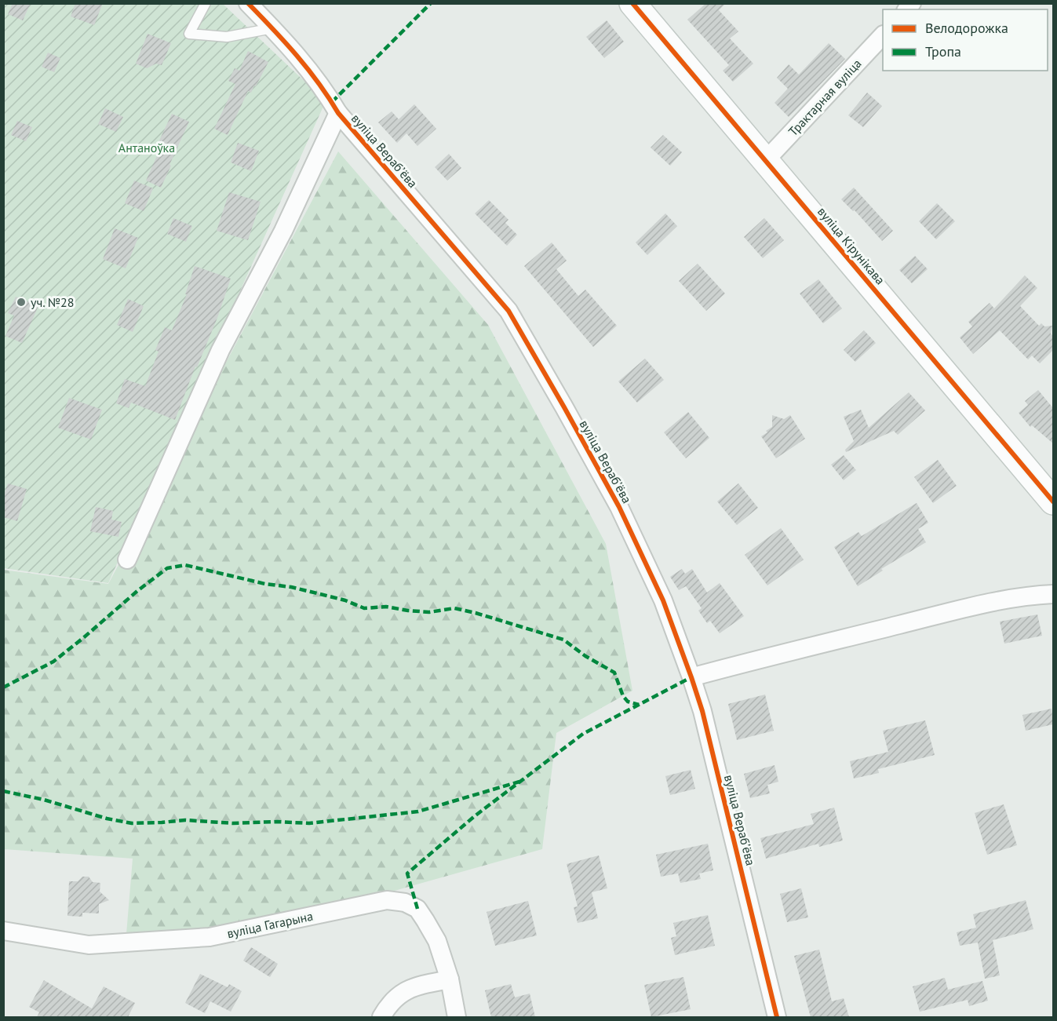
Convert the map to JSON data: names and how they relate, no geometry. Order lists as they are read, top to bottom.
{
  "streets": {
    "street": [
      "Трактарная вуліца",
      "вуліца Верабʼёва",
      "вуліца Кірунікава",
      "вуліца Гагарына"
    ]
  },
  "crossings": [
    ["Трактарная вуліца", "вуліца Кірунікава"]
  ],
  "parks": ["Антаноўка"],
  "places": ["уч. №28"],
  "legend": ["Велодорожка", "Тропа"]
}
